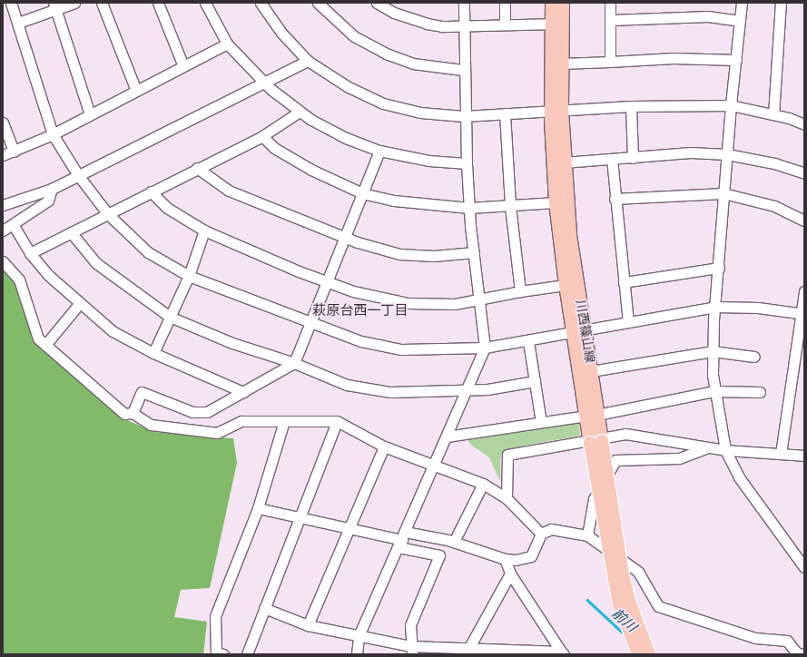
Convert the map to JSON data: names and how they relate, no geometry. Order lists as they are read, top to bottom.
{
  "streets": {
    "main road": ["川西篠山線"]
  },
  "districts": ["萩原台西一丁目"],
  "water": ["前川"]
}
